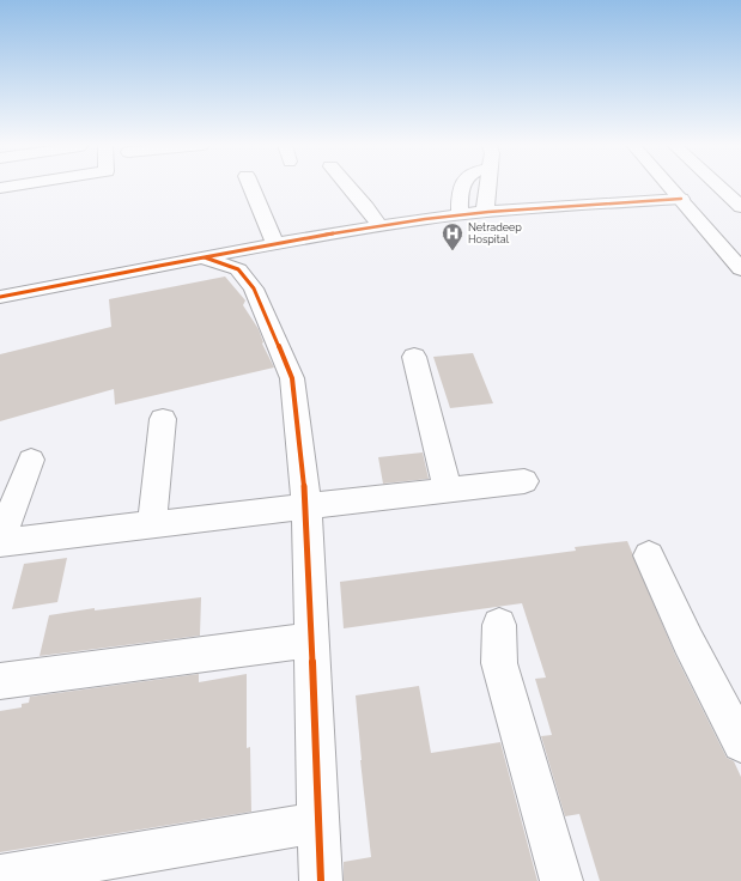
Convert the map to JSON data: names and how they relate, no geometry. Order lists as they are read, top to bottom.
{
  "places": {
    "hospital": ["Netradeep Hospital"]
  }
}
